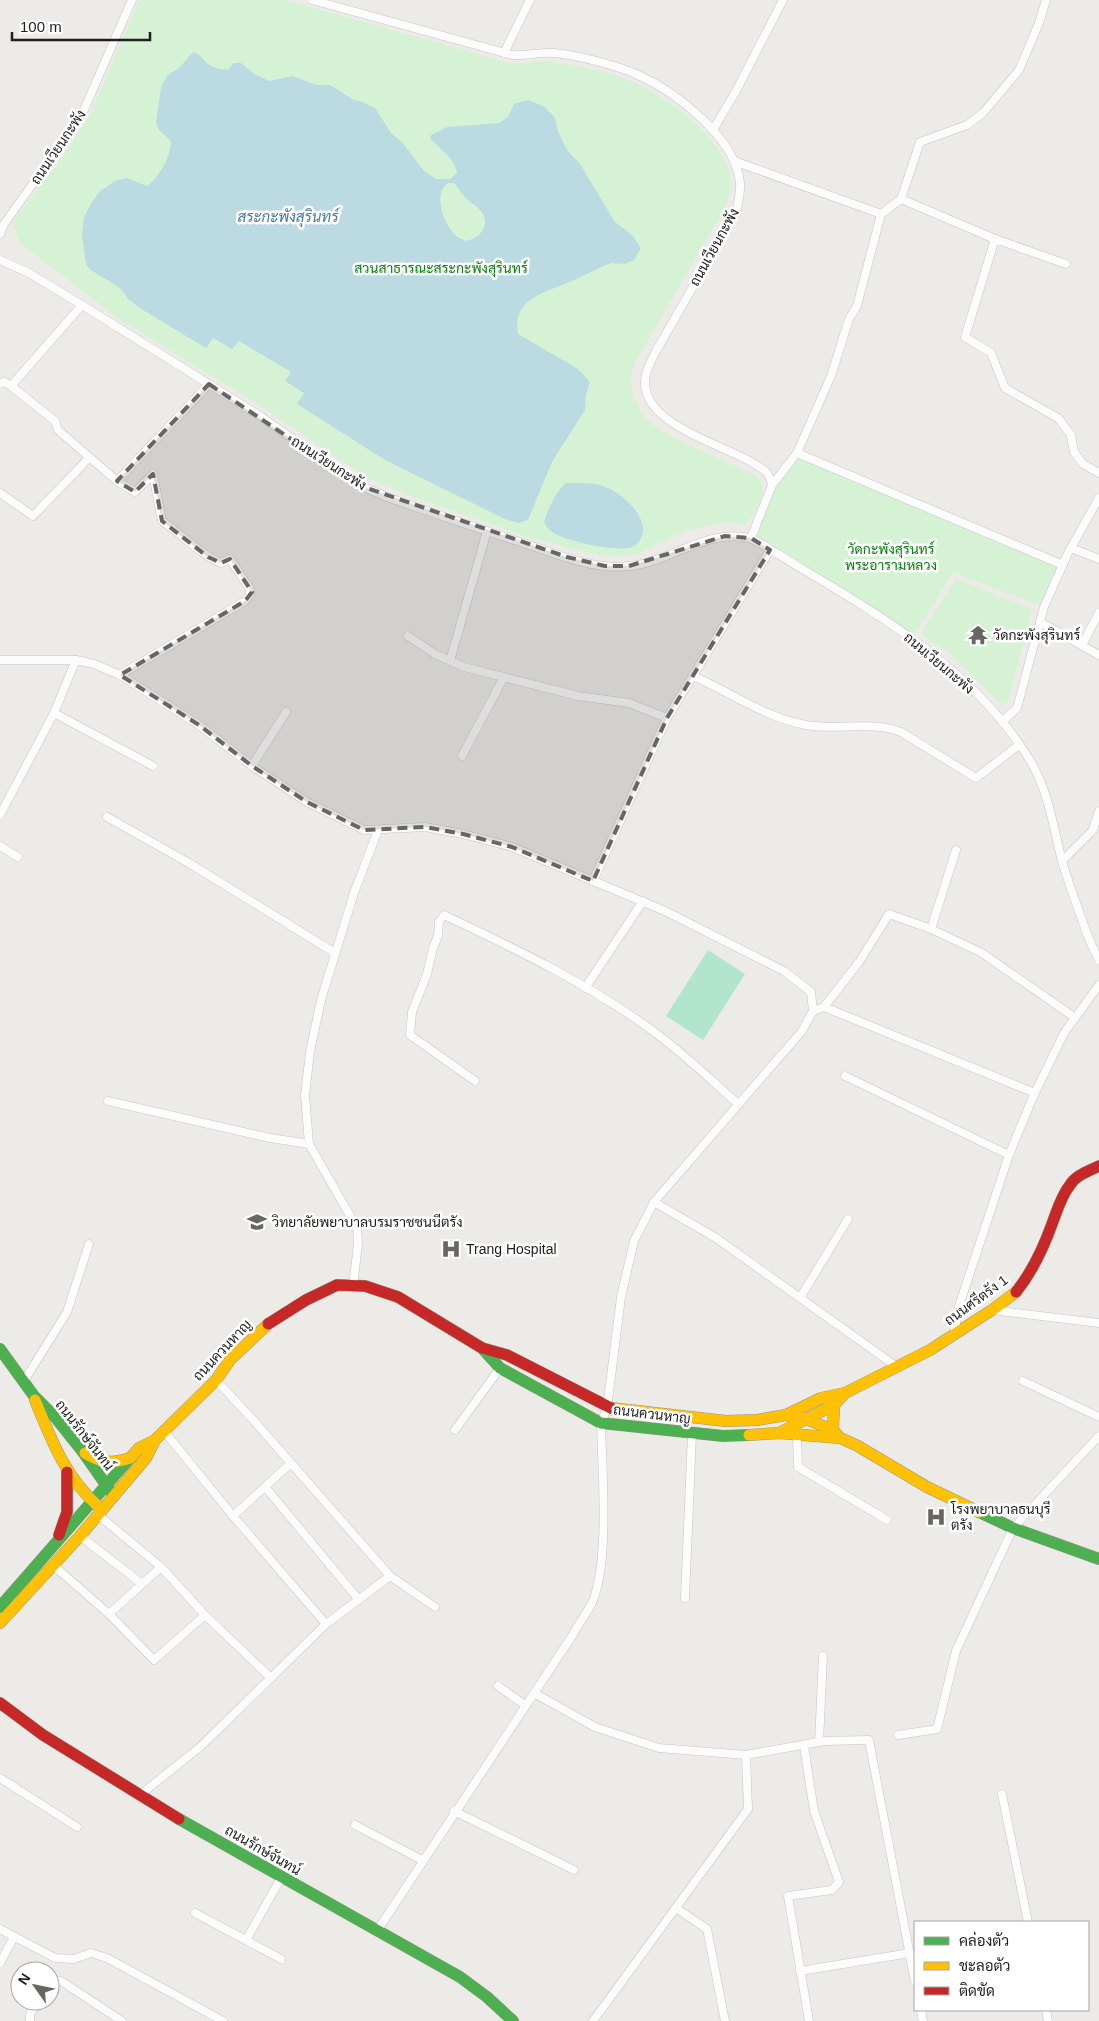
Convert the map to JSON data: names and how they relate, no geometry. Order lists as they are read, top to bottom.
{
  "streets": {
    "main road": ["ถนนศรีตรัง 1", "ถนนควนหาญ", "ถนนรักษ์จันทน์"],
    "street": ["ถนนเวียนกะพัง"]
  },
  "crossings": [
    ["ถนนศรีตรัง 1", "ถนนควนหาญ"],
    ["ถนนควนหาญ", "ถนนรักษ์จันทน์"]
  ],
  "water": ["สระกะพังสุรินทร์"],
  "parks": ["สวนสาธารณะสระกะพังสุรินทร์", "วัดกะพังสุรินทร์ พระอารามหลวง"],
  "places": {
    "temple": ["วัดกะพังสุรินทร์"],
    "school or university": ["วิทยาลัยพยาบาลบรมราชชนนีตรัง"],
    "hospital": ["Trang Hospital", "โรงพยาบาลธนบุรี ตรัง"]
  },
  "legend": ["คล่องตัว", "ชะลอตัว", "ติดขัด"],
  "scale_bar": "100 m",
  "north": "top left"
}
